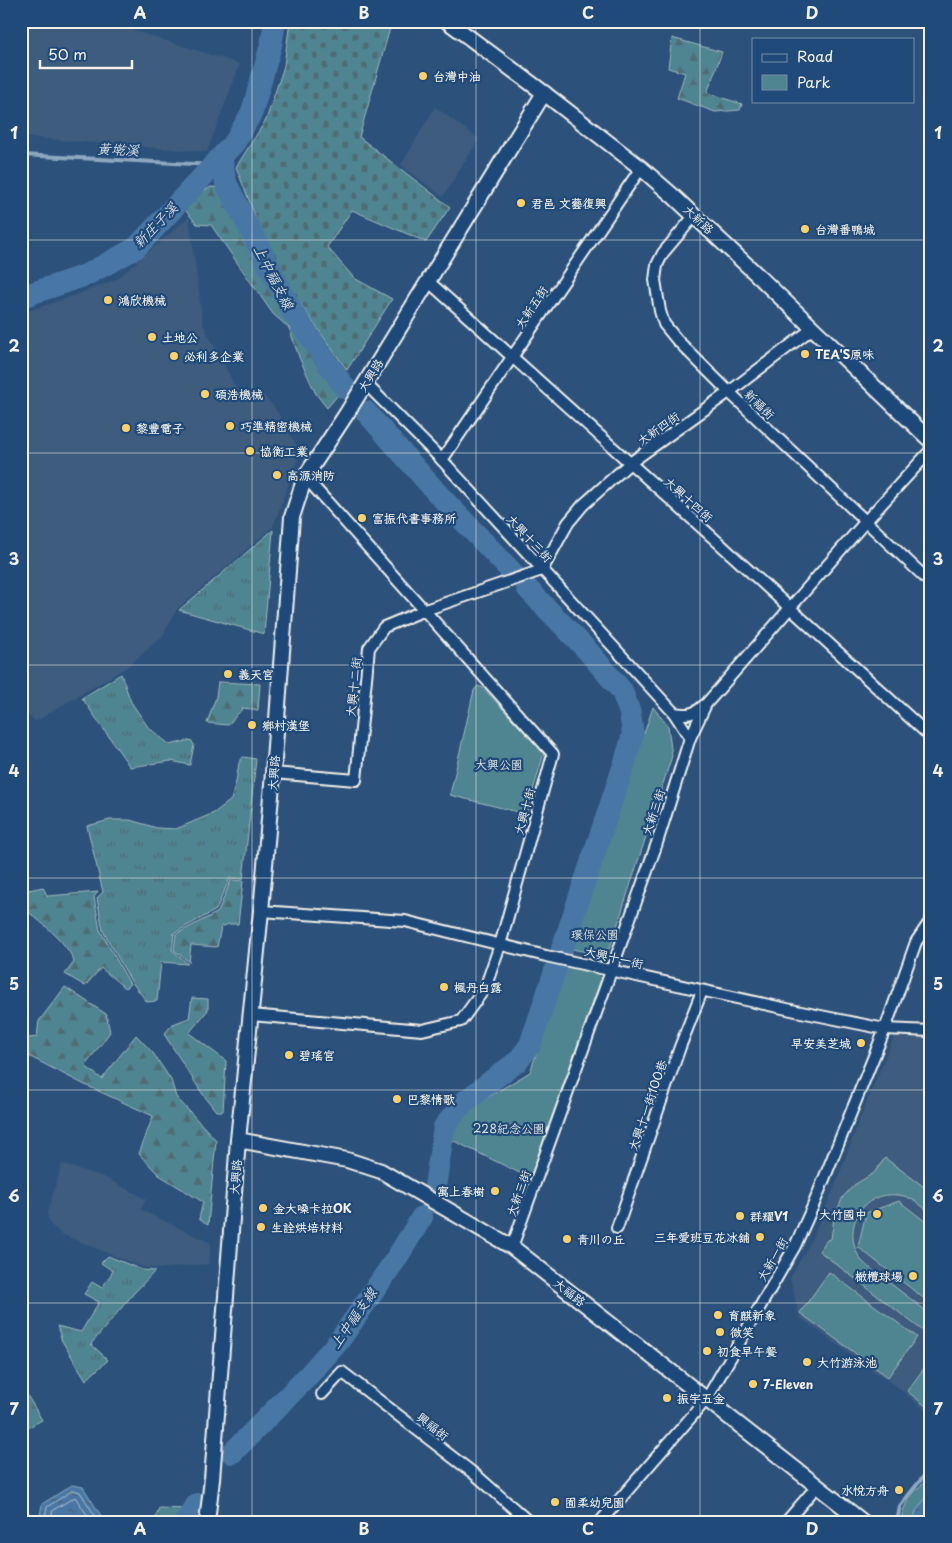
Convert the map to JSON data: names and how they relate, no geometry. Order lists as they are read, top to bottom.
{
  "streets": {
    "street": [
      "大新路",
      "大新五街",
      "大興路",
      "新福街",
      "大新四街",
      "大興十四街",
      "大興十三街",
      "大興十二街",
      "大興十街",
      "大新三街",
      "大興十一街",
      "大興十一街100巷",
      "大新一街",
      "大福路",
      "興福街"
    ]
  },
  "crossings": [
    ["大新路", "大新五街"],
    ["大新路", "大興路"],
    ["大新路", "新福街"],
    ["大新路", "大新四街"],
    ["大新五街", "大興十四街"],
    ["大新五街", "大興十三街"],
    ["大興路", "大興十四街"],
    ["大興路", "大興十三街"],
    ["大興路", "大興十二街"],
    ["大興路", "大興十街"],
    ["大興路", "大興十一街"],
    ["大興路", "大福路"],
    ["新福街", "大新四街"],
    ["新福街", "大新三街"],
    ["大新四街", "大興十四街"],
    ["大新四街", "大興十三街"],
    ["大新四街", "大興十二街"],
    ["大興十四街", "大新三街"],
    ["大興十三街", "大興十二街"],
    ["大興十三街", "大新三街"],
    ["大興十二街", "大興十街"],
    ["大興十街", "大興十一街"],
    ["大新三街", "大興十一街"],
    ["大新三街", "大福路"],
    ["大興十一街", "大興十一街100巷"],
    ["大興十一街", "大新一街"],
    ["大新一街", "大福路"]
  ],
  "water": ["黃墘溪", "新庄子溪", "上中福支線"],
  "parks": ["大興公園", "環保公園", "228紀念公園"],
  "places": [
    "台灣中油",
    "君邑 文藝復興",
    "台灣番鴨城",
    "鴻欣機械",
    "土地公",
    "TEA'S原味",
    "必利多企業",
    "碩浩機械",
    "巧準精密機械",
    "黎豐電子",
    "協衡工業",
    "高源消防",
    "富振代書事務所",
    "義天宮",
    "鄉村漢堡",
    "楓丹白露",
    "早安美芝城",
    "碧瑤宮",
    "巴黎情歌",
    "寓上春樹",
    "金大嗓卡拉OK",
    "大竹國中",
    "群耀V1",
    "生詮烘培材料",
    "三年愛班豆花冰舖",
    "青川の丘",
    "橄欖球場",
    "育麒新象",
    "微笑",
    "初食早午餐",
    "大竹游泳池",
    "7-Eleven",
    "振宇五金",
    "水悅方舟",
    "囿柔幼兒園"
  ],
  "legend": ["Road", "Park"],
  "scale_bar": "50 m",
  "grid": {
    "columns": [
      "A",
      "B",
      "C",
      "D"
    ],
    "rows": [
      "1",
      "2",
      "3",
      "4",
      "5",
      "6",
      "7"
    ]
  }
}
